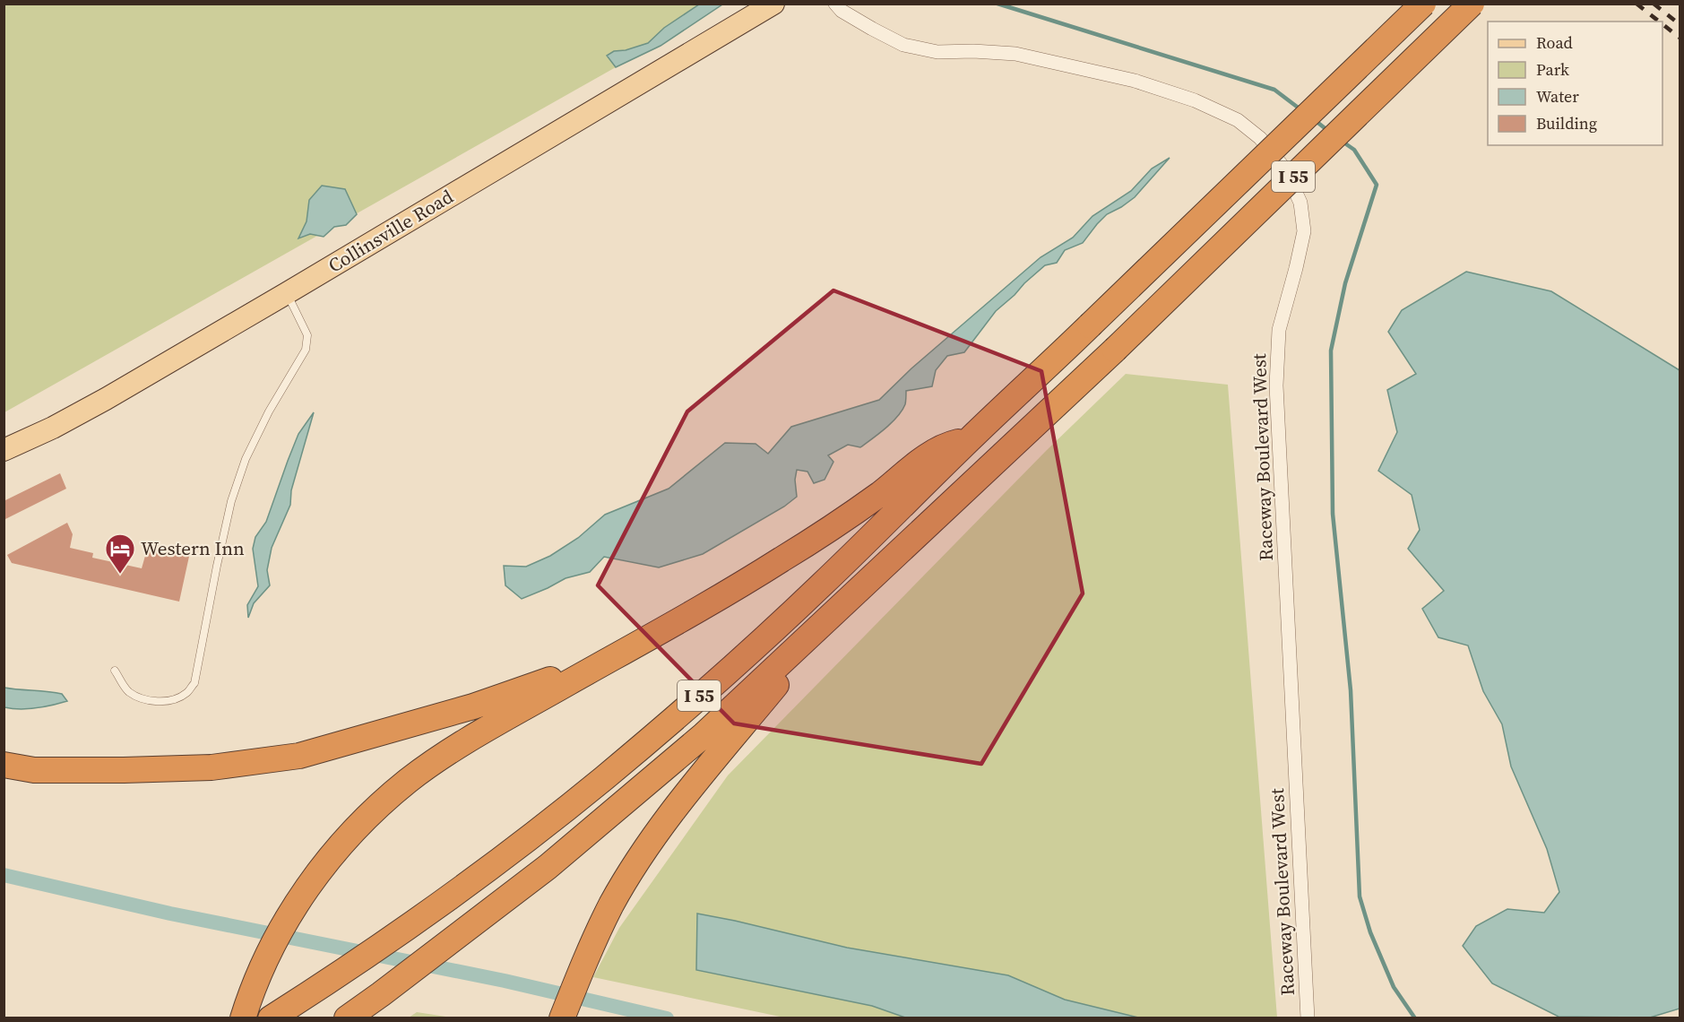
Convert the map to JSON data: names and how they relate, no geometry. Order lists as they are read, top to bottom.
{
  "streets": {
    "highway": ["I 55"],
    "main road": ["Collinsville Road"],
    "street": ["Raceway Boulevard West"]
  },
  "places": {
    "hotel": ["Western Inn"]
  },
  "legend": [
    "Road",
    "Park",
    "Water",
    "Building"
  ]
}
